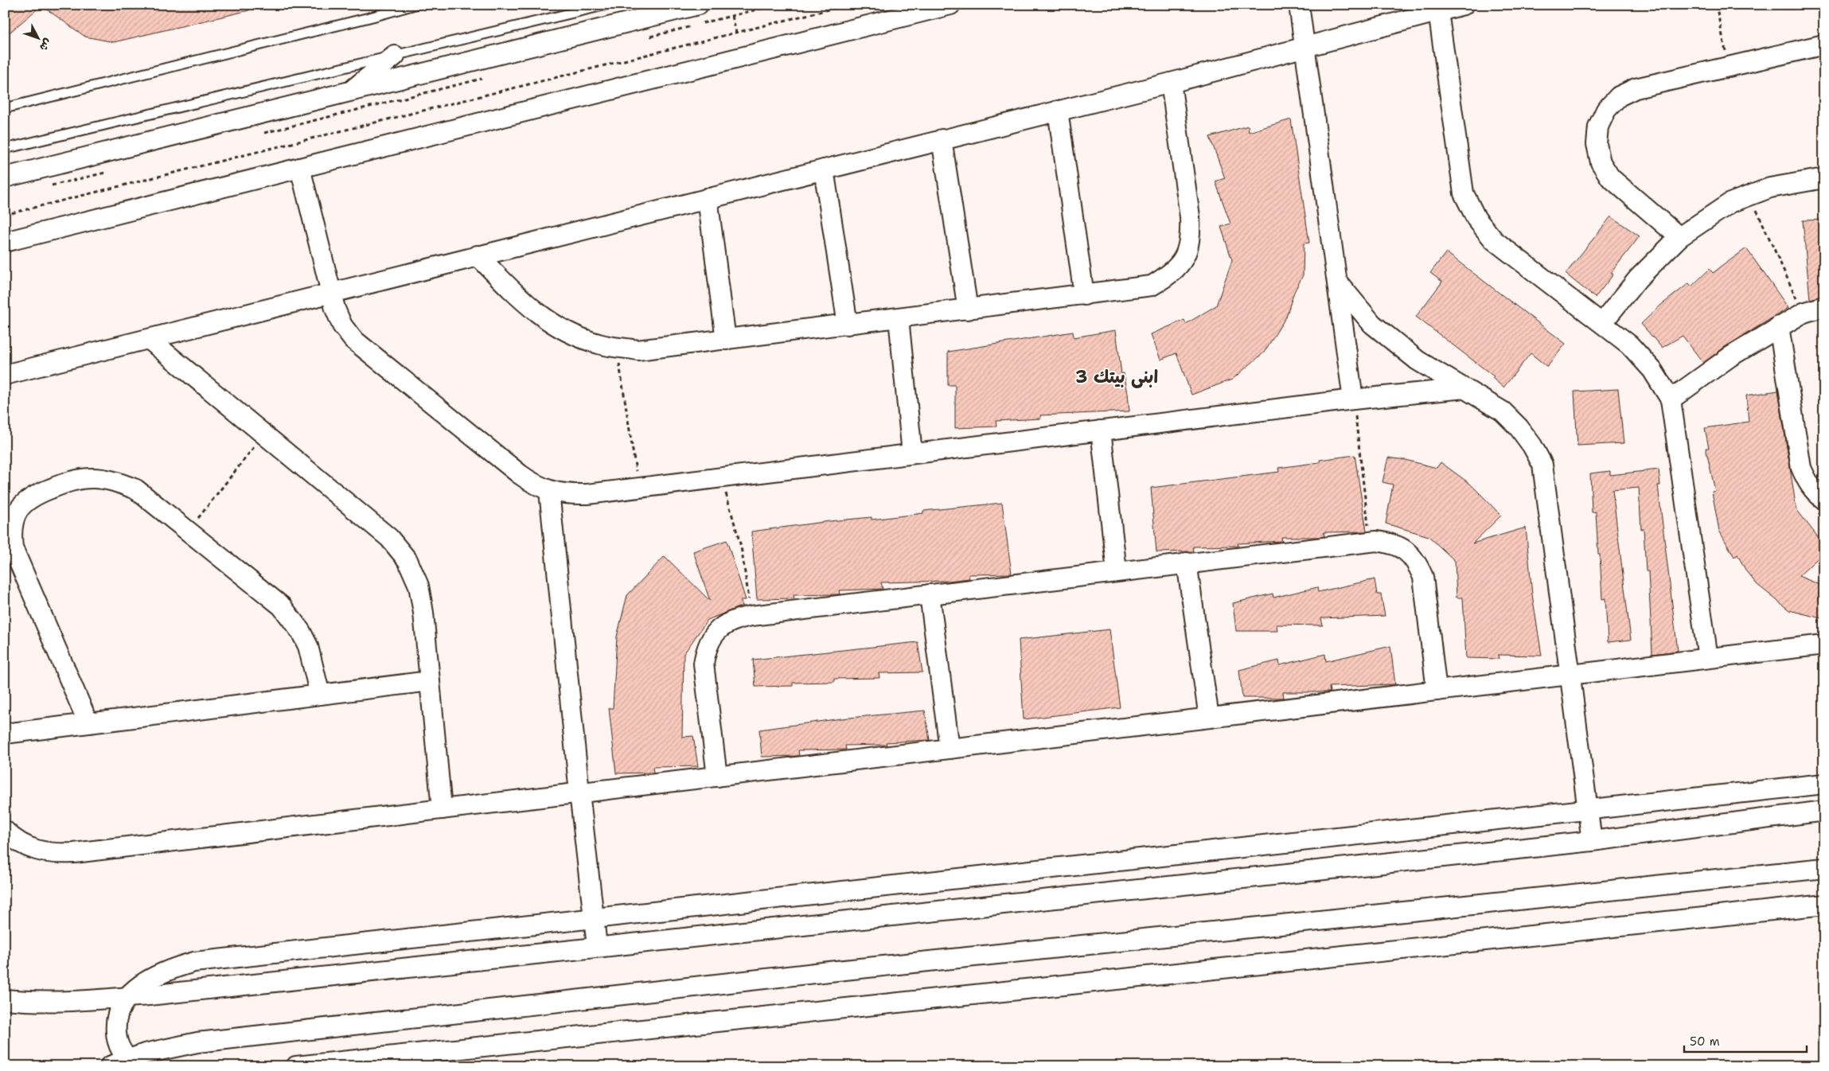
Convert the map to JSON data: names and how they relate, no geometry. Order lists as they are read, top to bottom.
{
  "districts": ["ابنى بيتك 3"],
  "scale_bar": "50 m",
  "north": "bottom right"
}
